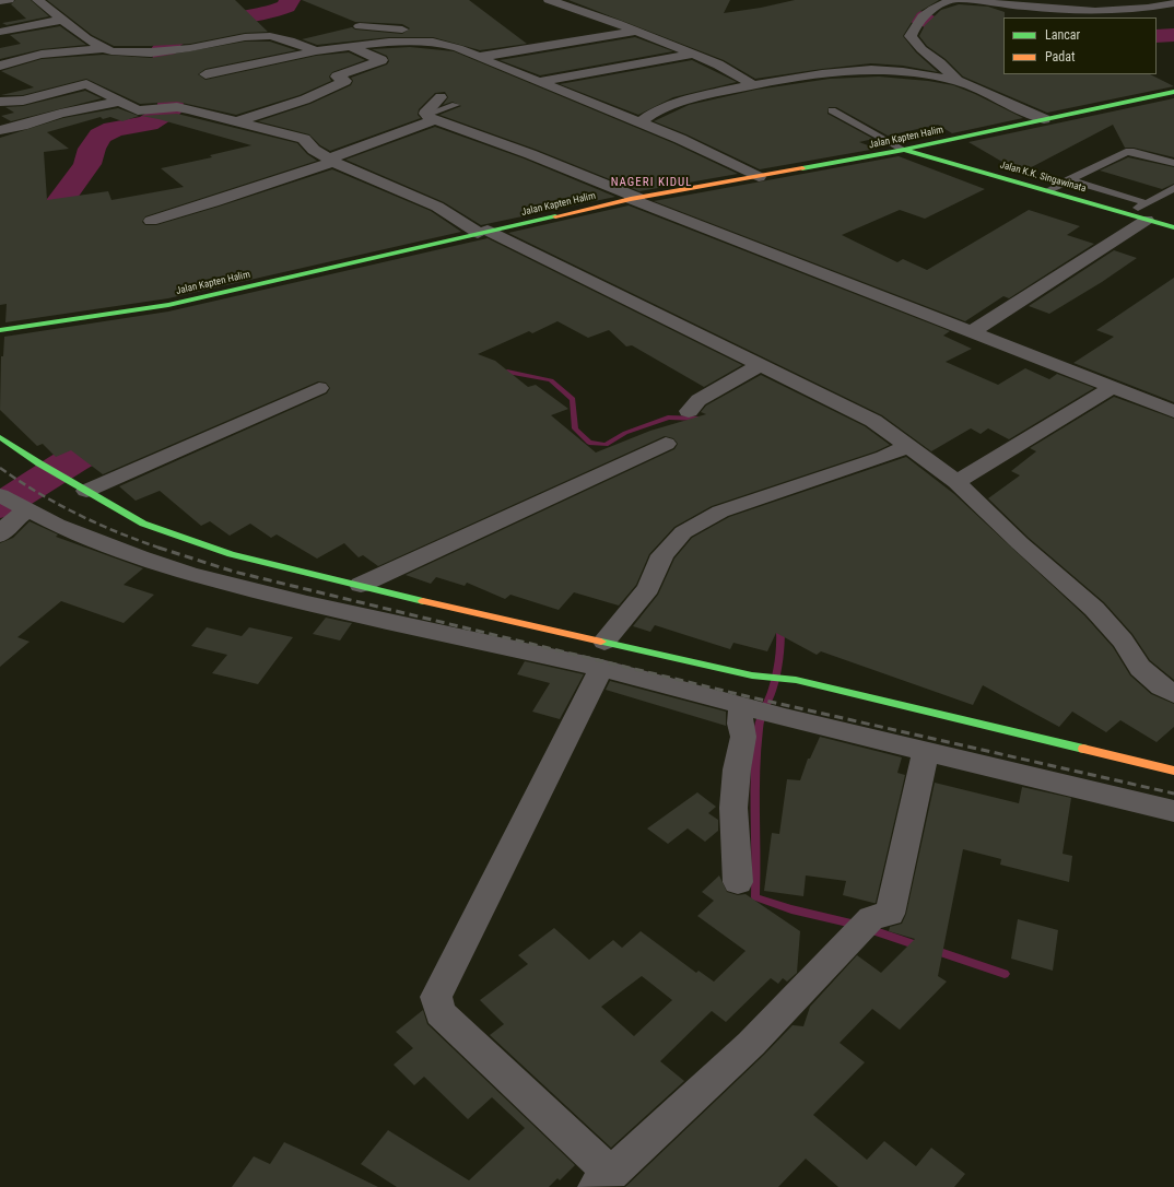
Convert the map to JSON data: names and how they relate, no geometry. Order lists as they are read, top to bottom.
{
  "streets": {
    "main road": ["Jalan Kapten Halim", "Jalan K.K. Singawinata"]
  },
  "crossings": [
    ["Jalan Kapten Halim", "Jalan K.K. Singawinata"]
  ],
  "districts": ["NAGERI KIDUL"],
  "legend": ["Lancar", "Padat"]
}
